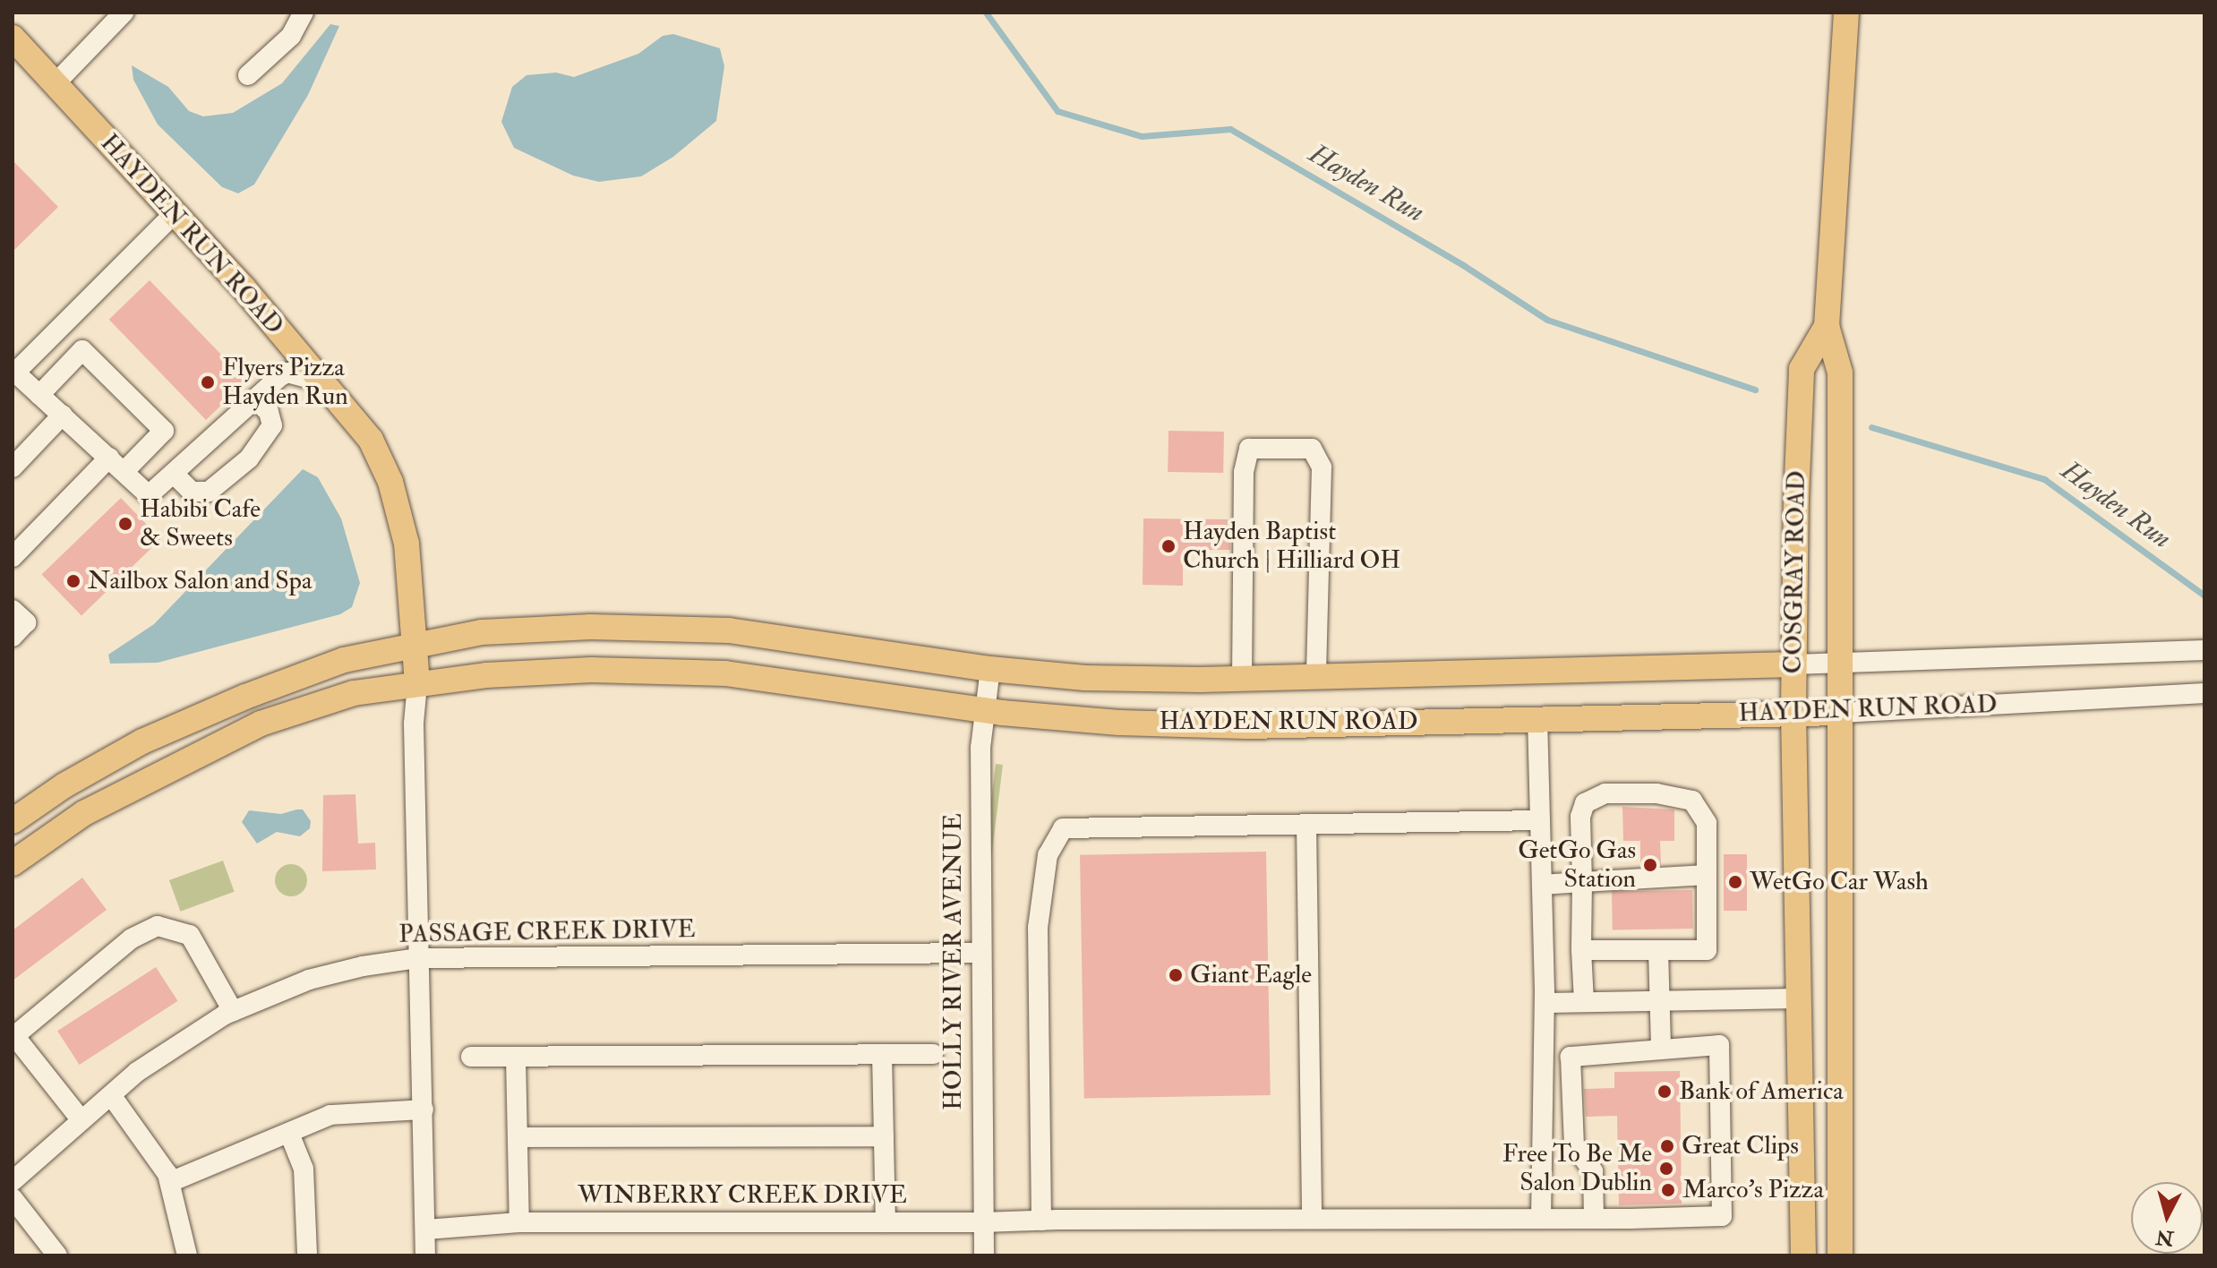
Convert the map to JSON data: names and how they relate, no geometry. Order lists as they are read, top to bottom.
{
  "streets": {
    "main road": ["HAYDEN RUN ROAD", "COSGRAY ROAD"],
    "street": ["PASSAGE CREEK DRIVE", "HOLLY RIVER AVENUE", "WINBERRY CREEK DRIVE"]
  },
  "crossings": [
    ["HAYDEN RUN ROAD", "COSGRAY ROAD"],
    ["HAYDEN RUN ROAD", "HOLLY RIVER AVENUE"],
    ["PASSAGE CREEK DRIVE", "HOLLY RIVER AVENUE"],
    ["HOLLY RIVER AVENUE", "WINBERRY CREEK DRIVE"]
  ],
  "water": ["Hayden Run"],
  "places": [
    "Flyers Pizza Hayden Run",
    "Habibi Cafe & Sweets",
    "Hayden Baptist Church | Hilliard OH",
    "Nailbox Salon and Spa",
    "GetGo Gas Station",
    "WetGo Car Wash",
    "Giant Eagle",
    "Bank of America",
    "Great Clips",
    "Free To Be Me Salon Dublin",
    "Marco's Pizza"
  ],
  "north": "bottom"
}
